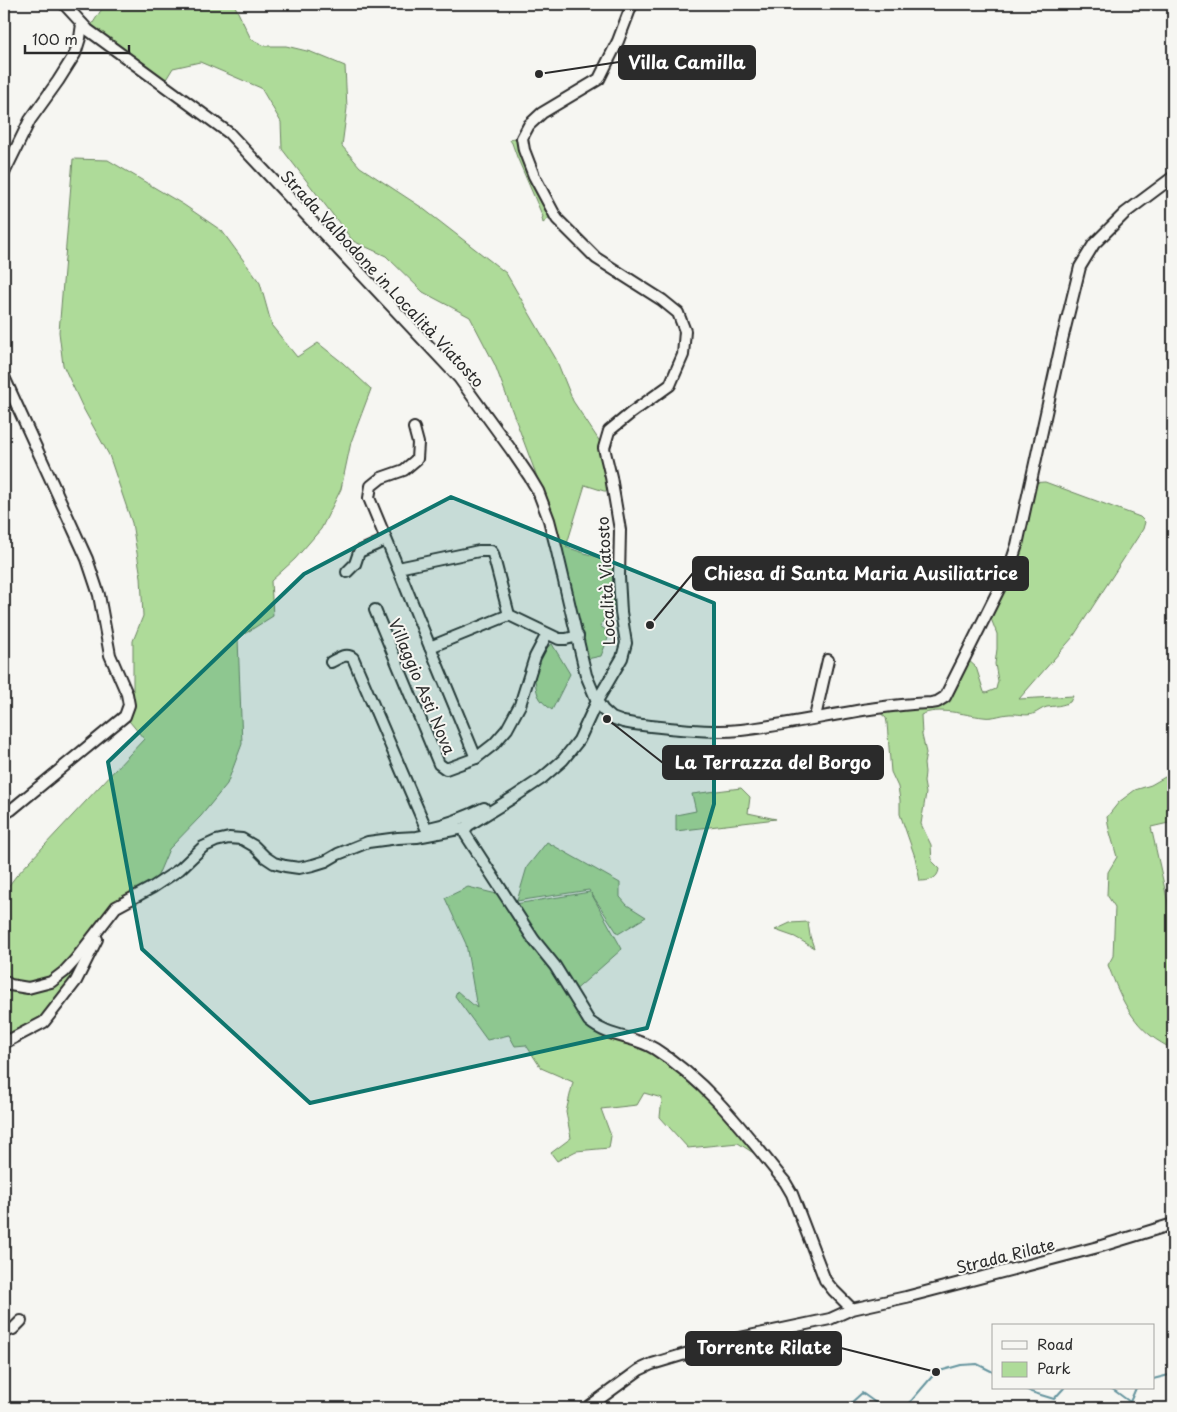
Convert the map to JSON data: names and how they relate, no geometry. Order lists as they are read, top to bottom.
{
  "streets": {
    "street": [
      "Strada Valbodone in Località Viatosto",
      "Località Viatosto",
      "Villaggio Asti Nova",
      "Strada Rilate"
    ]
  },
  "crossings": [
    ["Strada Valbodone in Località Viatosto", "Località Viatosto"]
  ],
  "places": [
    "Villa Camilla",
    "Chiesa di Santa Maria Ausiliatrice",
    "La Terrazza del Borgo",
    "Torrente Rilate"
  ],
  "legend": ["Road", "Park"],
  "scale_bar": "100 m"
}
